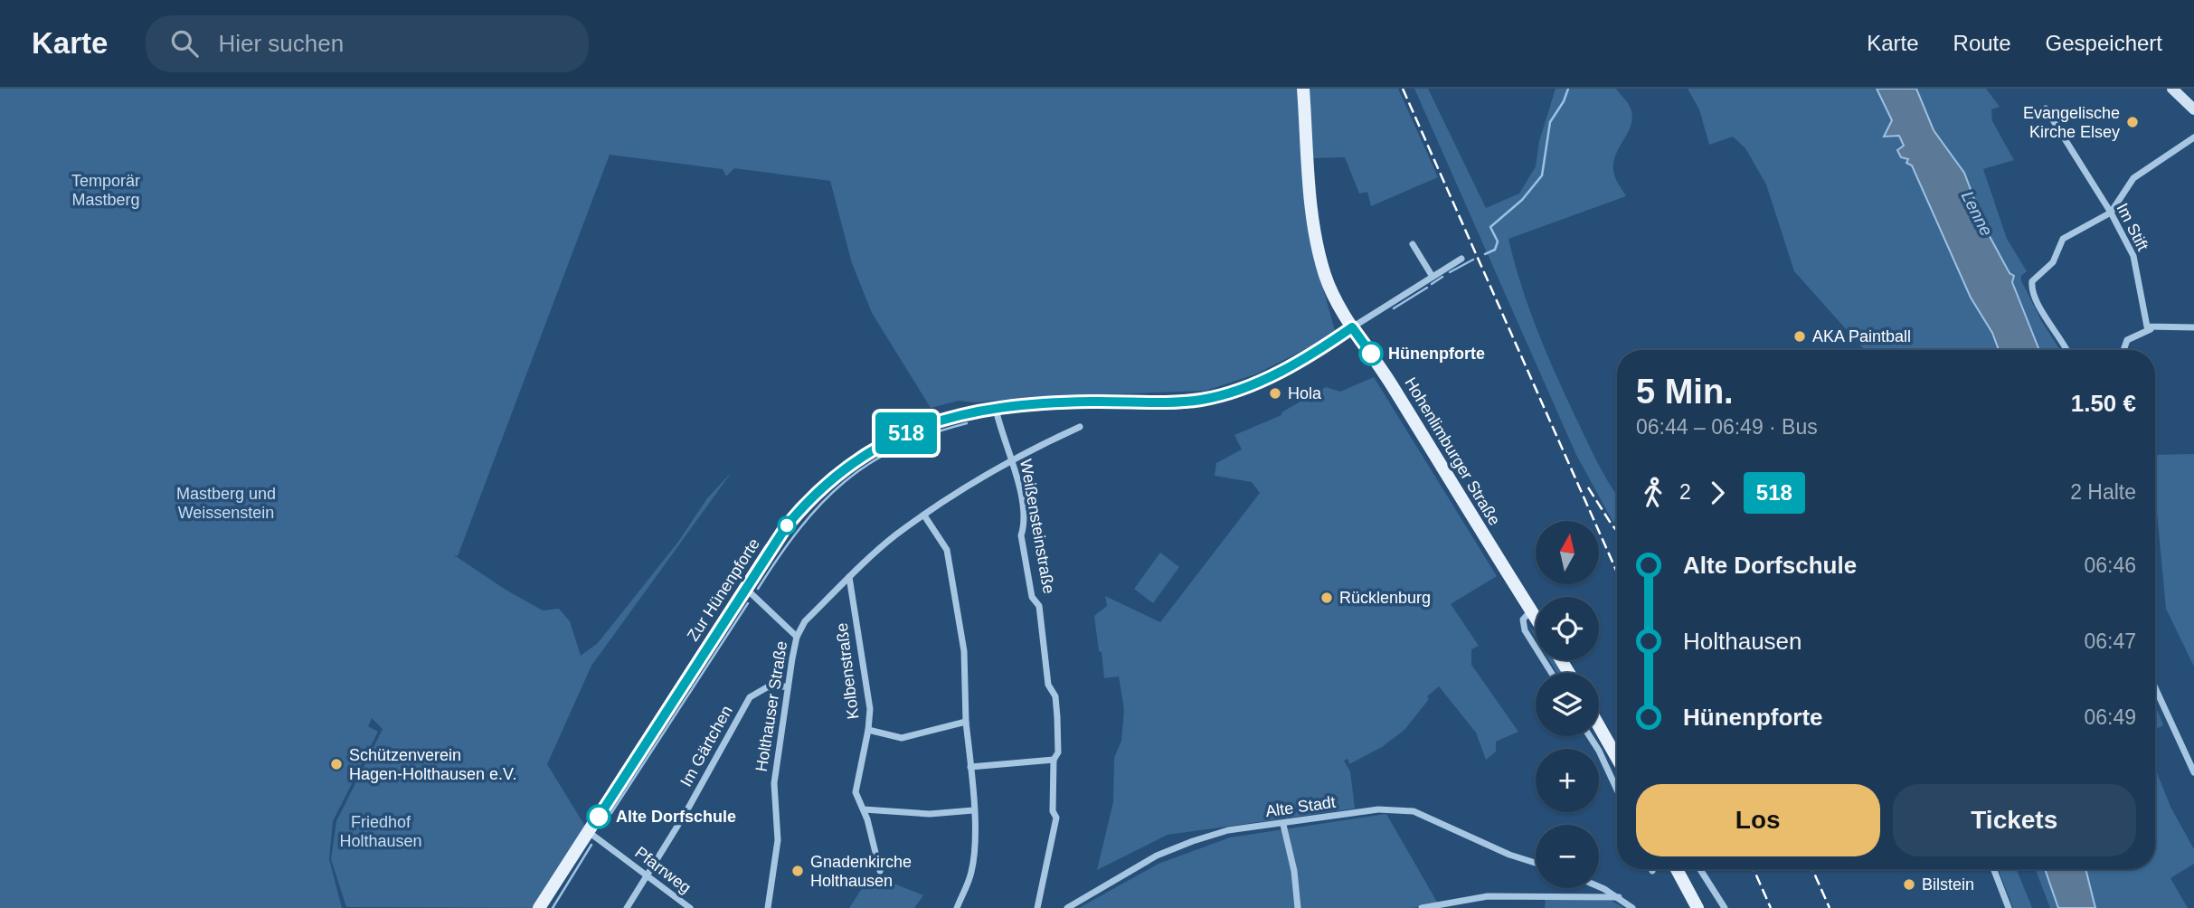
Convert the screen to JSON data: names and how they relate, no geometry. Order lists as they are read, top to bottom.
{
  "streets": {
    "main road": ["Hohenlimburger Straße", "Zur Hünenpforte"],
    "street": [
      "Im Stift",
      "Weißensteinstraße",
      "Kolbenstraße",
      "Holthauser Straße",
      "Im Gärtchen",
      "Alte Stadt",
      "Pfarrweg"
    ]
  },
  "crossings": [
    ["Hohenlimburger Straße", "Zur Hünenpforte"],
    ["Weißensteinstraße", "Zur Hünenpforte"],
    ["Weißensteinstraße", "Holthauser Straße"],
    ["Zur Hünenpforte", "Pfarrweg"],
    ["Kolbenstraße", "Holthauser Straße"],
    ["Holthauser Straße", "Im Gärtchen"],
    ["Im Gärtchen", "Pfarrweg"]
  ],
  "water": ["Lenne"],
  "parks": ["Temporär Mastberg", "Mastberg und Weissenstein", "Friedhof Holthausen"],
  "places": [
    "Evangelische Kirche Elsey",
    "AKA Paintball",
    "Hünenpforte",
    "Hola",
    "Rücklenburg",
    "Schützenverein Hagen-Holthausen e.V.",
    "Alte Dorfschule",
    "Gnadenkirche Holthausen",
    "Bilstein"
  ],
  "lines": ["bus line 518"],
  "north": "top",
  "page": {
    "header": "Karte",
    "search": "Hier suchen",
    "nav": ["Karte", "Route", "Gespeichert"],
    "on_map": "518",
    "heading": ["5 Min.", "06:44 – 06:49 · Bus", "1.50 €"],
    "legs": ["2", "518", "2 Halte"],
    "map_buttons": ["+", "−"],
    "list": [
      {
        "name": "Alte Dorfschule",
        "value": "06:46"
      },
      {
        "name": "Holthausen",
        "value": "06:47"
      },
      {
        "name": "Hünenpforte",
        "value": "06:49"
      }
    ],
    "buttons": ["Los", "Tickets"]
  }
}
